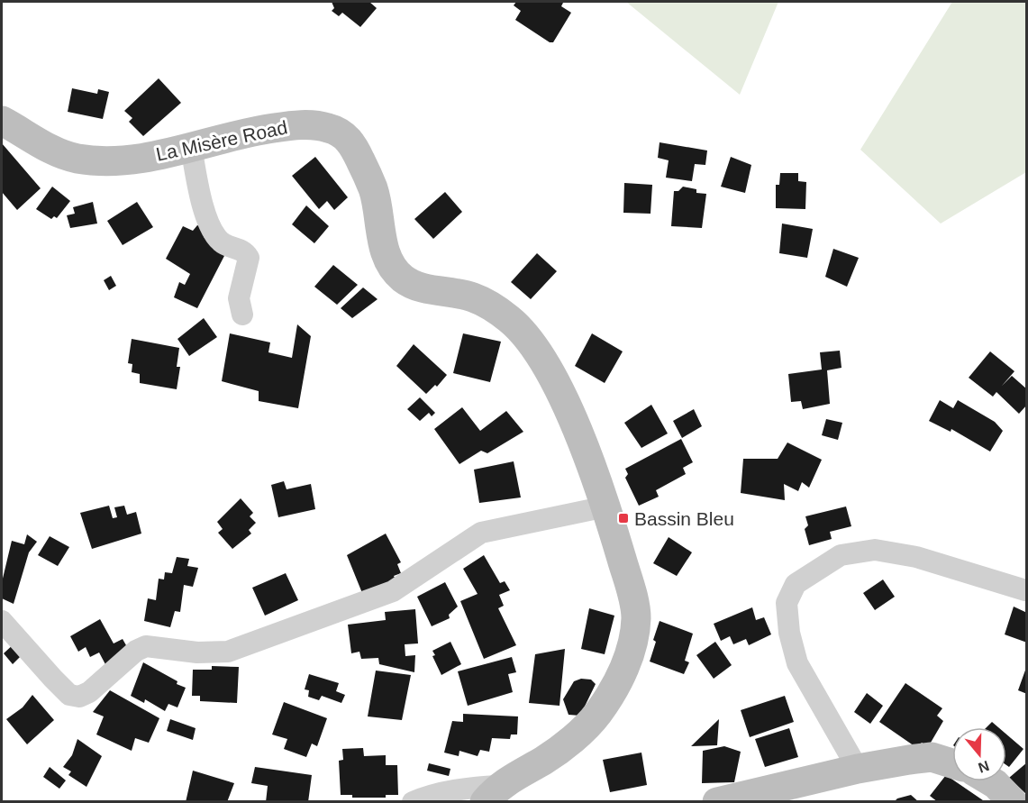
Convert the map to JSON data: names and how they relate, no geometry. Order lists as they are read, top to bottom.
{
  "streets": {
    "main road": ["La Misère Road"]
  },
  "places": {
    "transit": ["Bassin Bleu"]
  },
  "north": "bottom"
}
